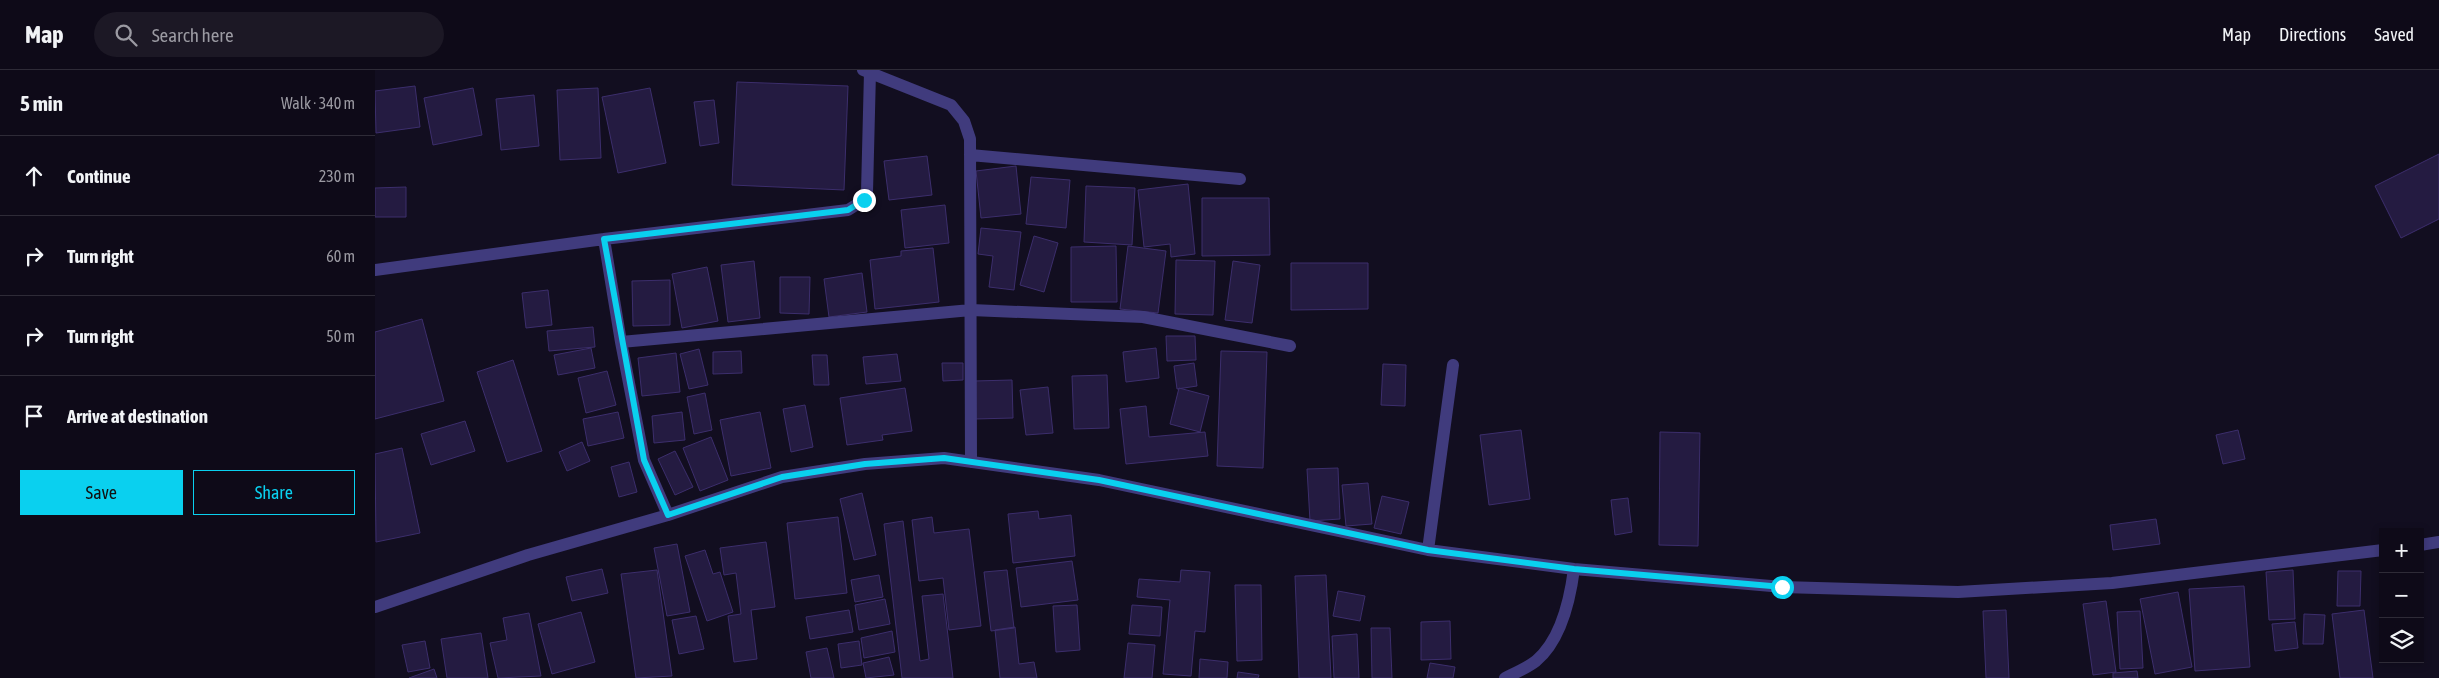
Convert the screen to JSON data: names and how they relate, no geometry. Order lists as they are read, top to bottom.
{
  "page": {
    "header": "Map",
    "search": "Search here",
    "nav": ["Map", "Directions", "Saved"],
    "heading": ["5 min", "Walk · 340 m"],
    "list": [
      ["Continue", "230 m"],
      ["Turn right", "60 m"],
      ["Turn right", "50 m"],
      "Arrive at destination"
    ],
    "buttons": ["Save", "Share"],
    "map_buttons": ["+", "−"]
  }
}
